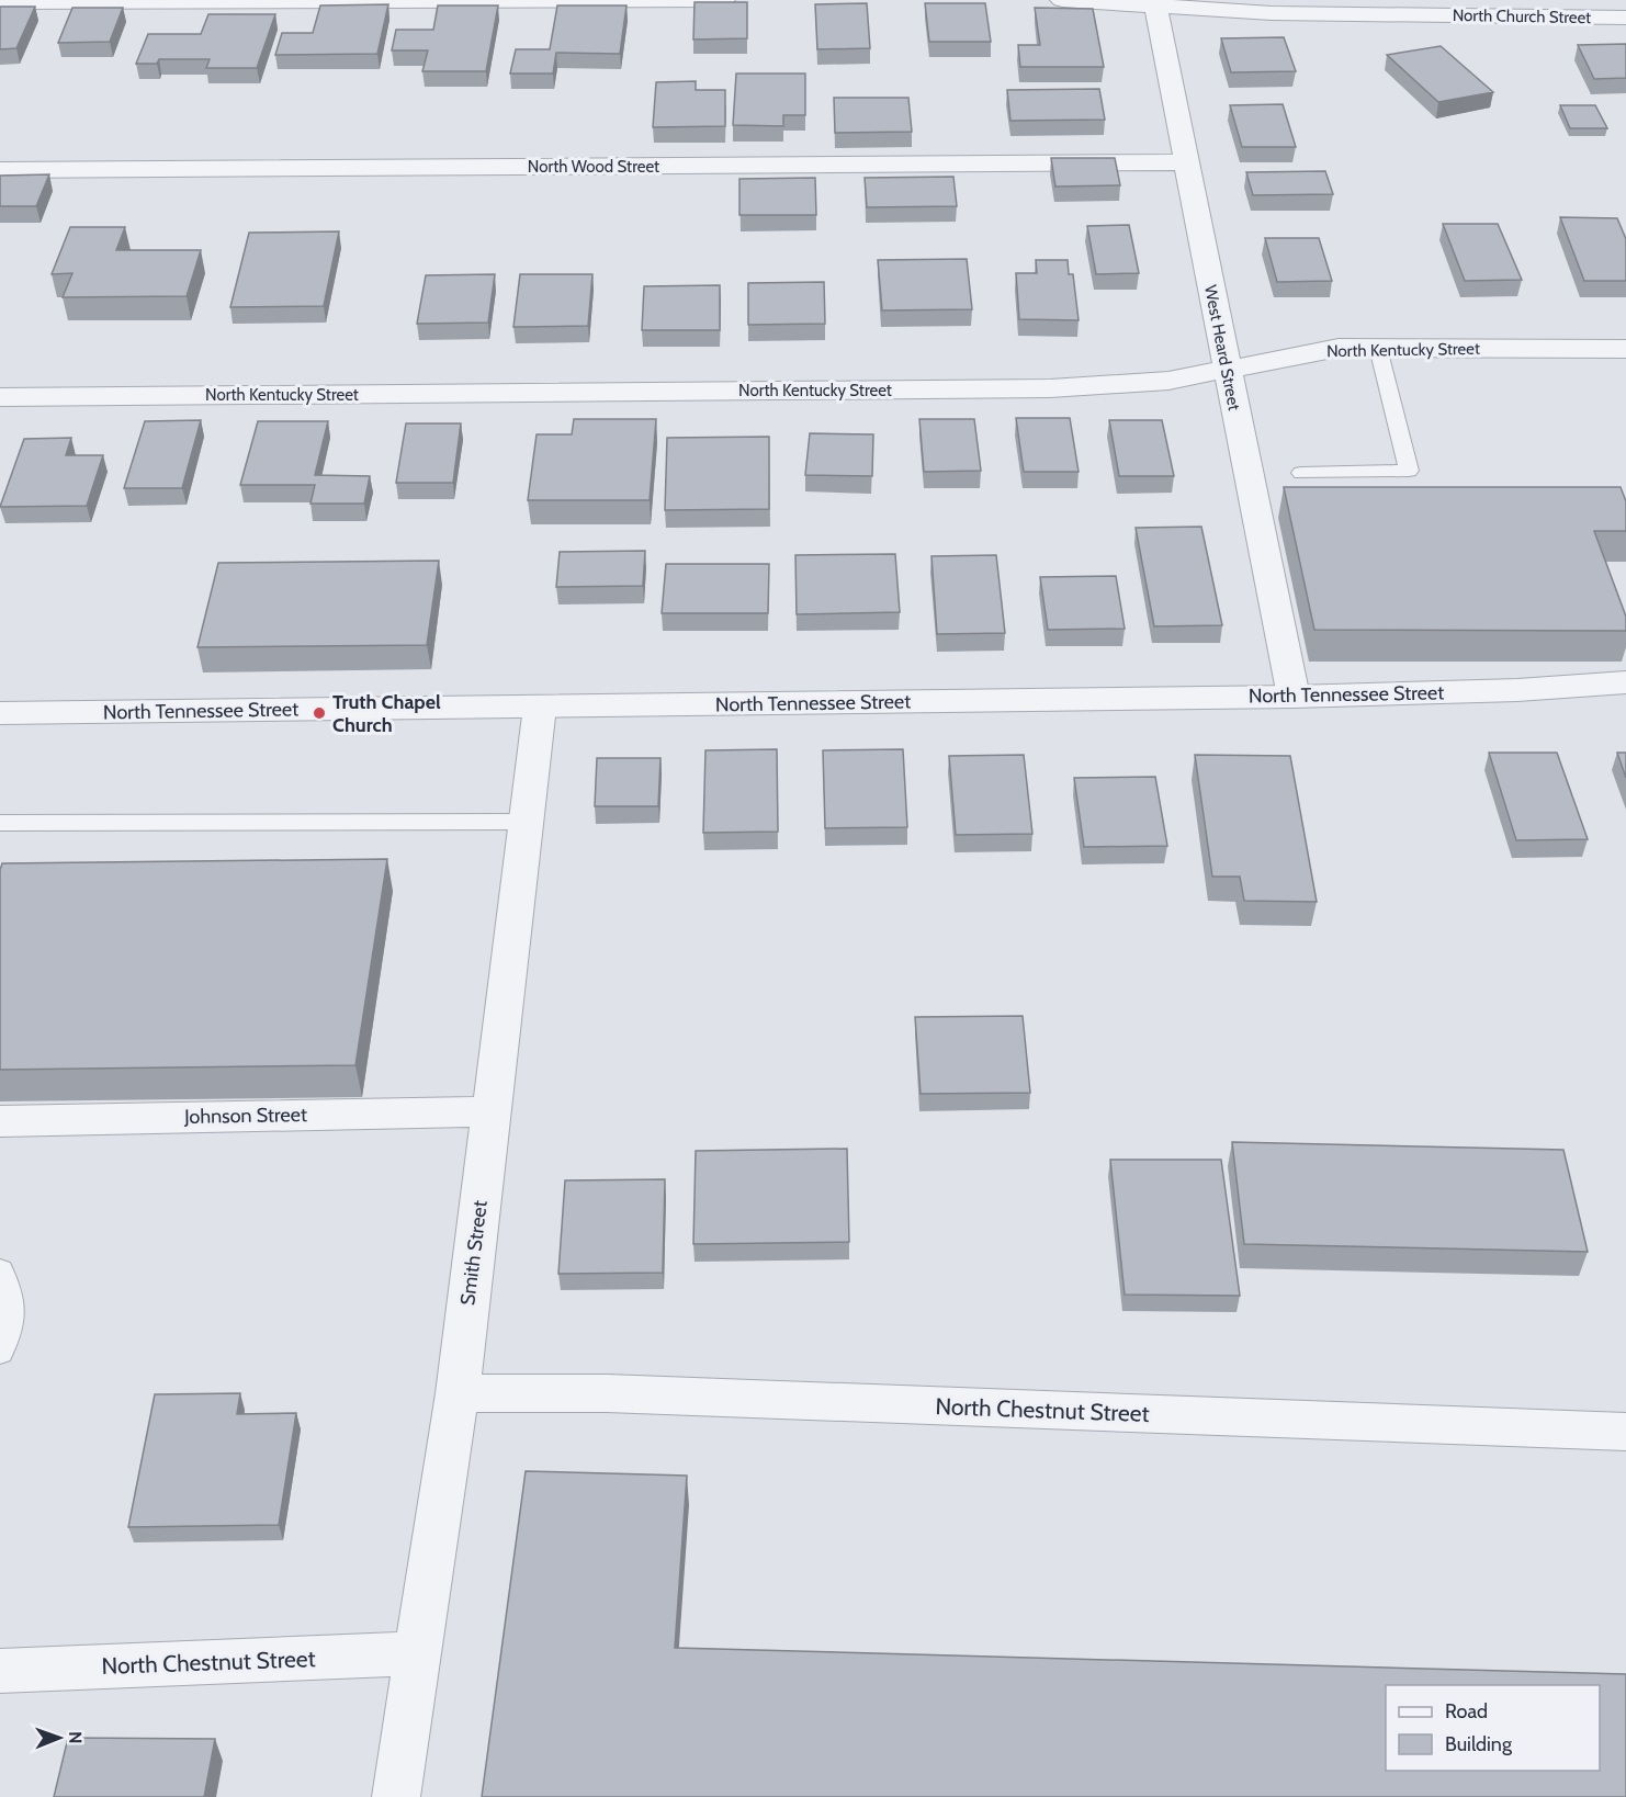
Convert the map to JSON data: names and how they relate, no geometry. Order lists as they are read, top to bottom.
{
  "streets": {
    "street": [
      "North Church Street",
      "North Wood Street",
      "West Heard Street",
      "North Kentucky Street",
      "North Tennessee Street",
      "Johnson Street",
      "Smith Street",
      "North Chestnut Street"
    ]
  },
  "crossings": [
    ["North Church Street", "West Heard Street"],
    ["North Wood Street", "West Heard Street"],
    ["West Heard Street", "North Kentucky Street"],
    ["West Heard Street", "North Tennessee Street"],
    ["North Tennessee Street", "Smith Street"],
    ["Johnson Street", "Smith Street"],
    ["Smith Street", "North Chestnut Street"]
  ],
  "places": ["Truth Chapel Church"],
  "legend": ["Road", "Building"],
  "north": "right"
}
